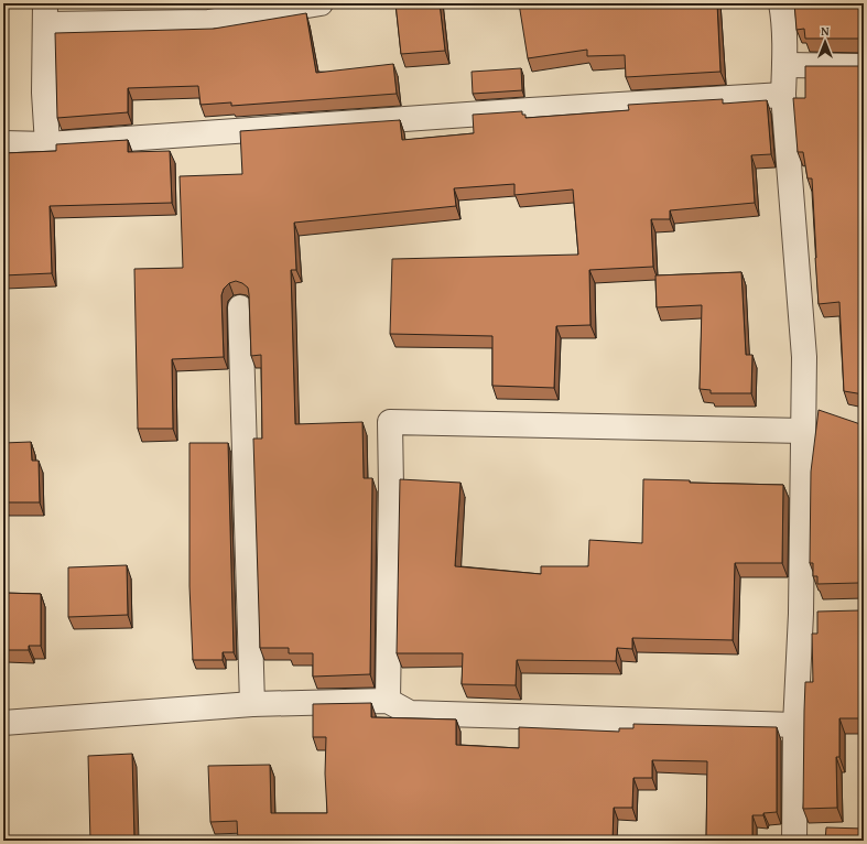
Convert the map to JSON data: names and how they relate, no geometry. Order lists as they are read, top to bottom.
{
  "north": "top"
}
